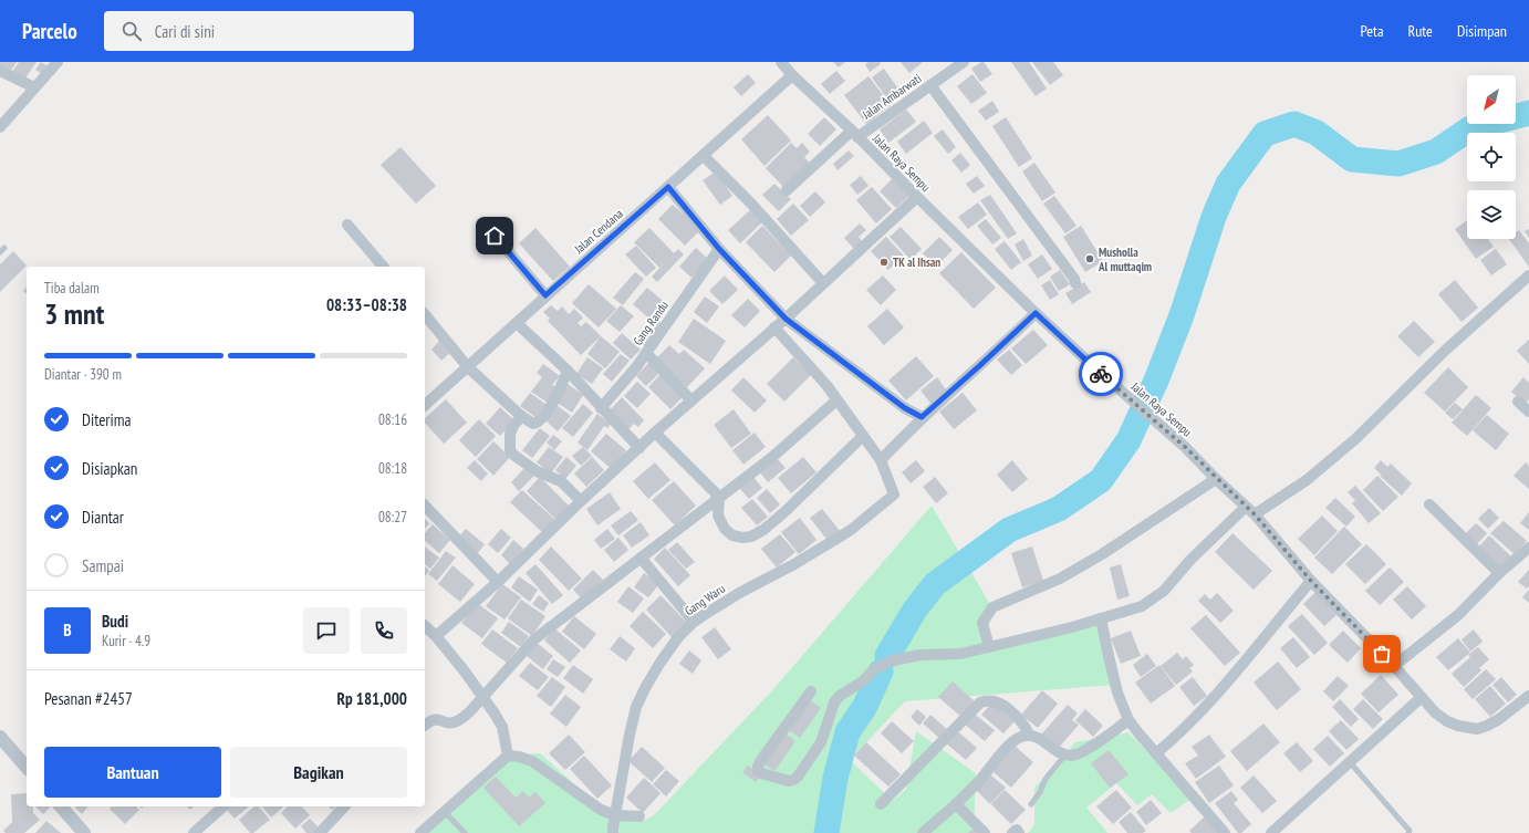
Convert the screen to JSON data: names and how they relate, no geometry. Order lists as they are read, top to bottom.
{
  "streets": {
    "street": [
      "Jalan Ambarwati",
      "Jalan Raya Sempu",
      "Jalan Cendana",
      "Gang Randu",
      "Gang Waru"
    ]
  },
  "crossings": [
    ["Jalan Ambarwati", "Jalan Raya Sempu"],
    ["Jalan Raya Sempu", "Jalan Cendana"]
  ],
  "places": ["Musholla Al muttaqim", "TK al Ihsan"],
  "north": "bottom left",
  "page": {
    "header": "Parcelo",
    "search": "Cari di sini",
    "nav": ["Peta", "Rute", "Disimpan"],
    "heading": ["3 mnt", "Tiba dalam", "08:33–08:38"],
    "panel": [
      "Budi",
      "Kurir · 4.9",
      "Pesanan #2457",
      "Rp 181,000"
    ],
    "bar": "Diantar · 390 m",
    "list": [
      ["Diterima", "08:16"],
      ["Disiapkan", "08:18"],
      ["Diantar", "08:27"],
      "Sampai"
    ],
    "round": "B",
    "buttons": ["Bantuan", "Bagikan"]
  }
}
